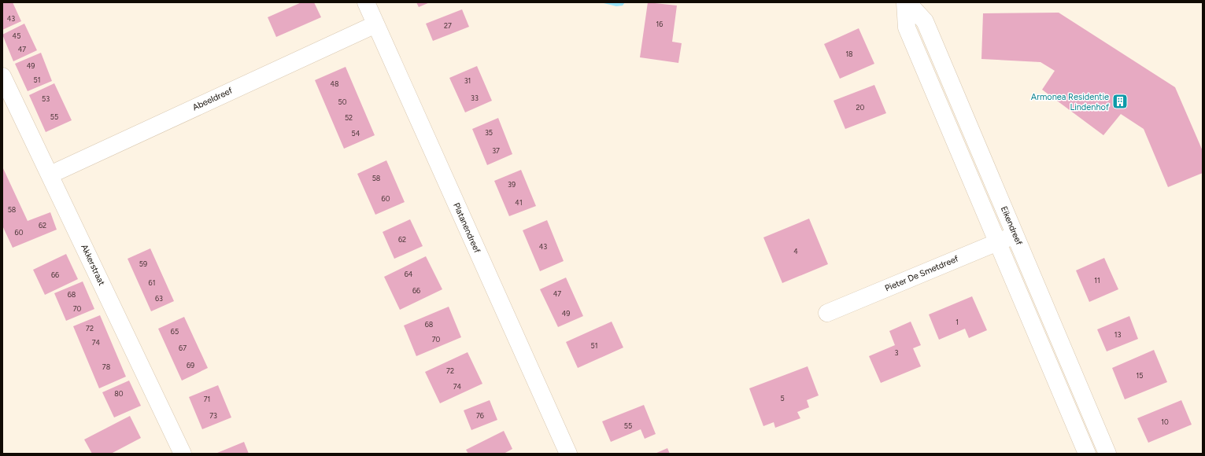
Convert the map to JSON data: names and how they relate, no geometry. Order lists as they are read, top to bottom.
{
  "streets": {
    "street": [
      "Abeeldreef",
      "Eikendreef",
      "Platanendreef",
      "Akkerstraat",
      "Pieter De Smetdreef"
    ]
  },
  "crossings": [
    ["Abeeldreef", "Platanendreef"],
    ["Abeeldreef", "Akkerstraat"],
    ["Eikendreef", "Pieter De Smetdreef"]
  ],
  "places": {
    "building": ["Armonea Residentie Lindenhof"]
  },
  "house_numbers": [
    "43",
    "16",
    "27",
    "45",
    "47",
    "18",
    "49",
    "51",
    "31",
    "48",
    "33",
    "53",
    "50",
    "20",
    "55",
    "52",
    "35",
    "54",
    "37",
    "58",
    "39",
    "60",
    "41",
    "58",
    "62",
    "60",
    "62",
    "43",
    "4",
    "59",
    "64",
    "66",
    "11",
    "61",
    "66",
    "47",
    "68",
    "63",
    "70",
    "49",
    "1",
    "68",
    "72",
    "65",
    "13",
    "70",
    "74",
    "51",
    "67",
    "3",
    "69",
    "78",
    "72",
    "15",
    "74",
    "80",
    "5",
    "71",
    "73",
    "76",
    "10",
    "55"
  ]
}
